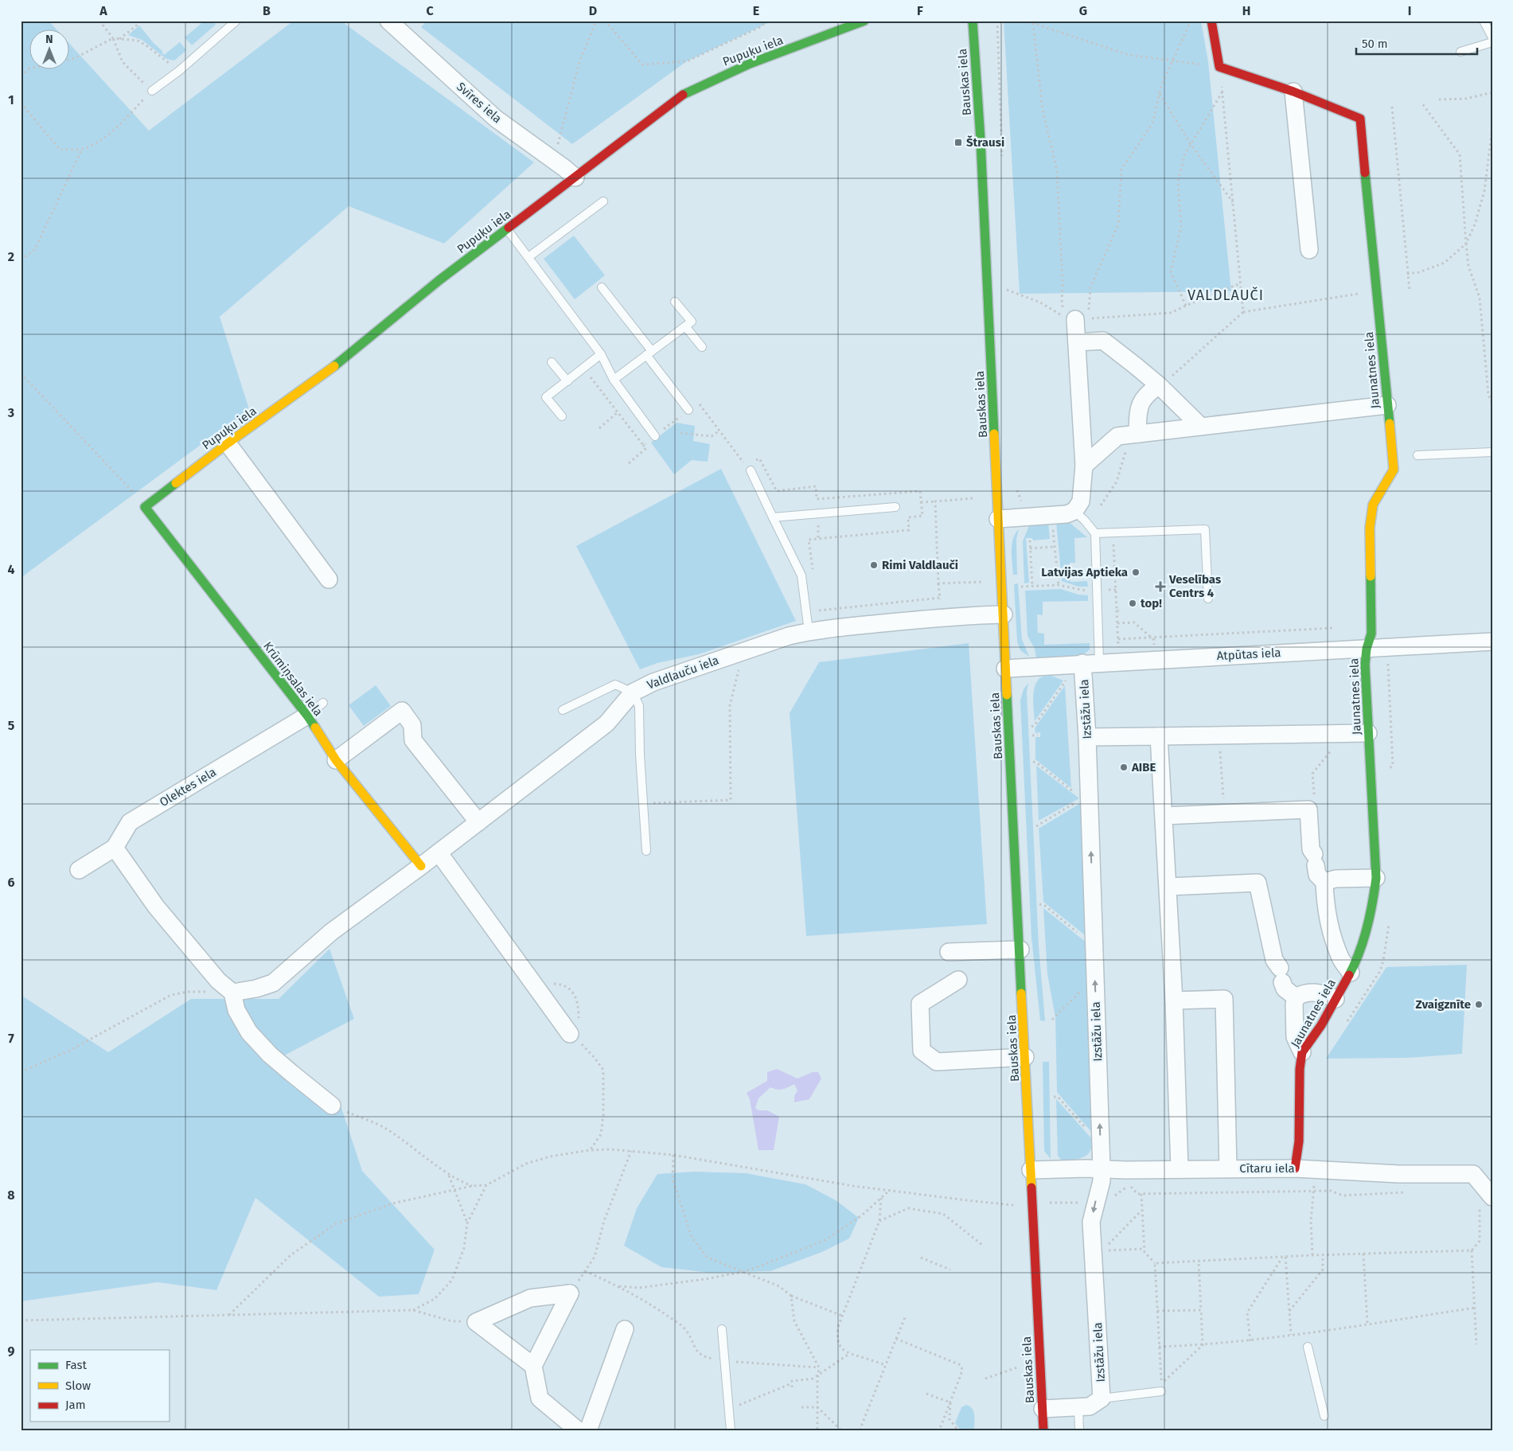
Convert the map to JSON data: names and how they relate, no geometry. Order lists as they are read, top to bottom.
{
  "streets": {
    "street": [
      "Pupuķu iela",
      "Bauskas iela",
      "Svīres iela",
      "Jaunatnes iela",
      "Atpūtas iela",
      "Valdlauču iela",
      "Krūmiņsalas iela",
      "Izstāžu iela",
      "Olektes iela",
      "Cītaru iela"
    ]
  },
  "crossings": [
    ["Pupuķu iela", "Svīres iela"],
    ["Pupuķu iela", "Krūmiņsalas iela"],
    ["Bauskas iela", "Atpūtas iela"],
    ["Bauskas iela", "Valdlauču iela"],
    ["Bauskas iela", "Cītaru iela"],
    ["Jaunatnes iela", "Atpūtas iela"],
    ["Jaunatnes iela", "Cītaru iela"],
    ["Atpūtas iela", "Izstāžu iela"],
    ["Valdlauču iela", "Krūmiņsalas iela"],
    ["Krūmiņsalas iela", "Olektes iela"],
    ["Izstāžu iela", "Cītaru iela"]
  ],
  "districts": ["VALDLAUČI"],
  "places": {
    "transit": ["Štrausi"],
    "other": [
      "Rimi Valdlauči",
      "Latvijas Aptieka",
      "top!",
      "AIBE",
      "Zvaigznīte"
    ],
    "health": ["Veselības Centrs 4"]
  },
  "legend": ["Fast", "Slow", "Jam"],
  "scale_bar": "50 m",
  "north": "top",
  "grid": {
    "columns": [
      "A",
      "B",
      "C",
      "D",
      "E",
      "F",
      "G",
      "H",
      "I"
    ],
    "rows": [
      "1",
      "2",
      "3",
      "4",
      "5",
      "6",
      "7",
      "8",
      "9"
    ]
  }
}
